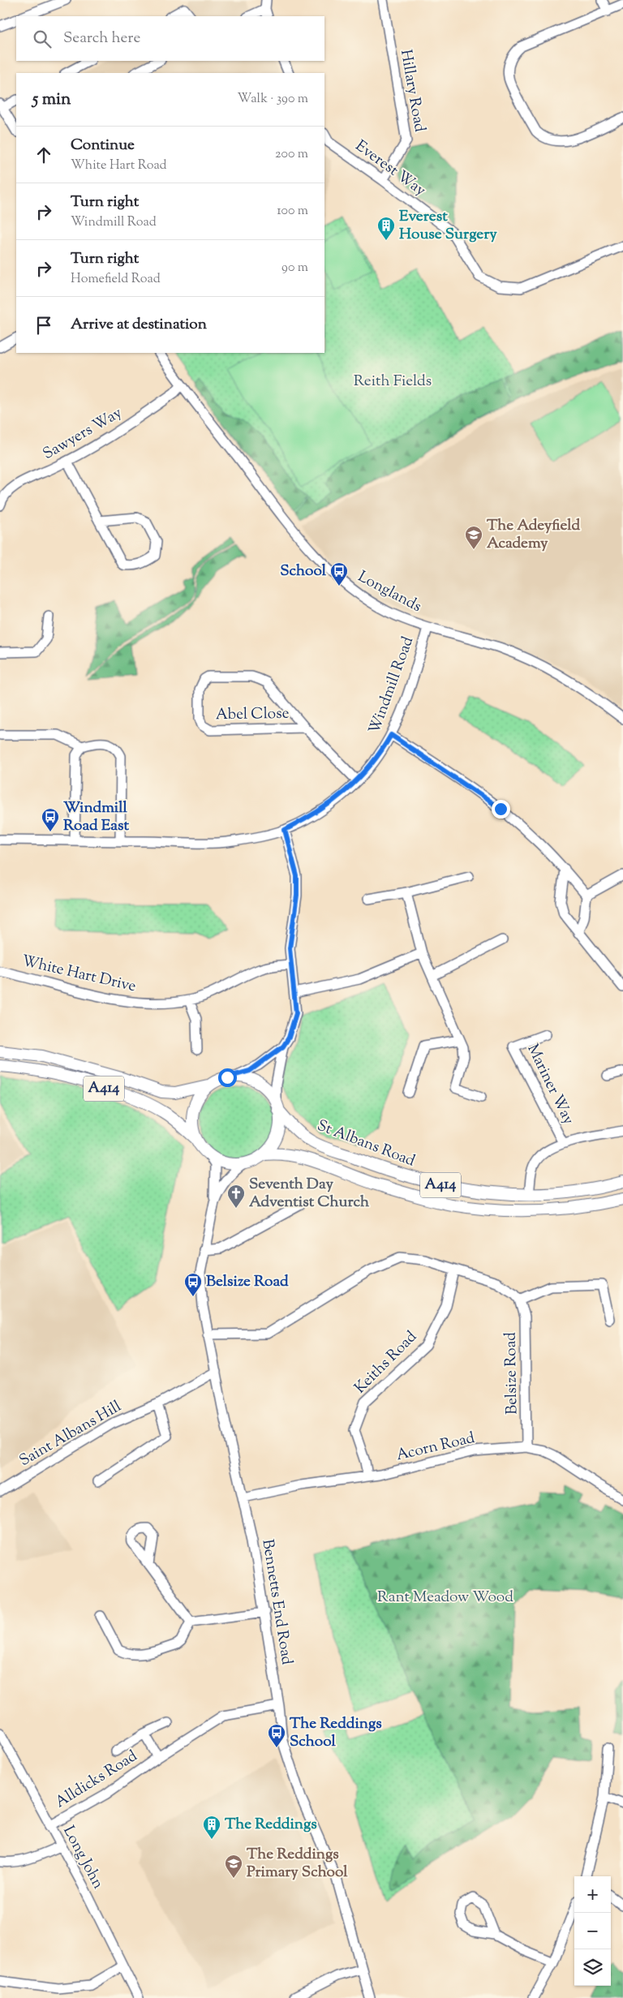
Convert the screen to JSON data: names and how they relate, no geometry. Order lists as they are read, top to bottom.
{
  "streets": {
    "main road": ["A414", "St Albans Road"],
    "street": [
      "Hillary Road",
      "Everest Way",
      "Sawyers Way",
      "Longlands",
      "Windmill Road",
      "Abel Close",
      "White Hart Drive",
      "Mariner Way",
      "Keiths Road",
      "Belsize Road",
      "Saint Albans Hill",
      "Acorn Road",
      "Bennetts End Road",
      "Alldicks Road",
      "Long John"
    ]
  },
  "crossings": [
    ["Hillary Road", "Everest Way"],
    ["Sawyers Way", "Longlands"],
    ["Longlands", "Windmill Road"],
    ["Windmill Road", "Abel Close"],
    ["A414", "St Albans Road"],
    ["A414", "Bennetts End Road"],
    ["St Albans Road", "Bennetts End Road"],
    ["Keiths Road", "Acorn Road"],
    ["Belsize Road", "Acorn Road"],
    ["Saint Albans Hill", "Bennetts End Road"],
    ["Acorn Road", "Bennetts End Road"],
    ["Bennetts End Road", "Alldicks Road"],
    ["Alldicks Road", "Long John"]
  ],
  "parks": ["Reith Fields", "Rant Meadow Wood"],
  "places": {
    "building": ["Everest House Surgery", "The Reddings"],
    "school or university": ["The Adeyfield Academy", "The Reddings Primary School"],
    "bus stop": [
      "School",
      "Windmill Road East",
      "Belsize Road",
      "The Reddings School"
    ],
    "church": ["Seventh Day Adventist Church"]
  },
  "page": {
    "search": "Search here",
    "heading": ["5 min", "Walk · 390 m"],
    "list": [
      ["Continue", "White Hart Road", "200 m"],
      ["Turn right", "Windmill Road", "100 m"],
      ["Turn right", "Homefield Road", "90 m"],
      "Arrive at destination"
    ],
    "map_buttons": ["+", "−"]
  }
}
